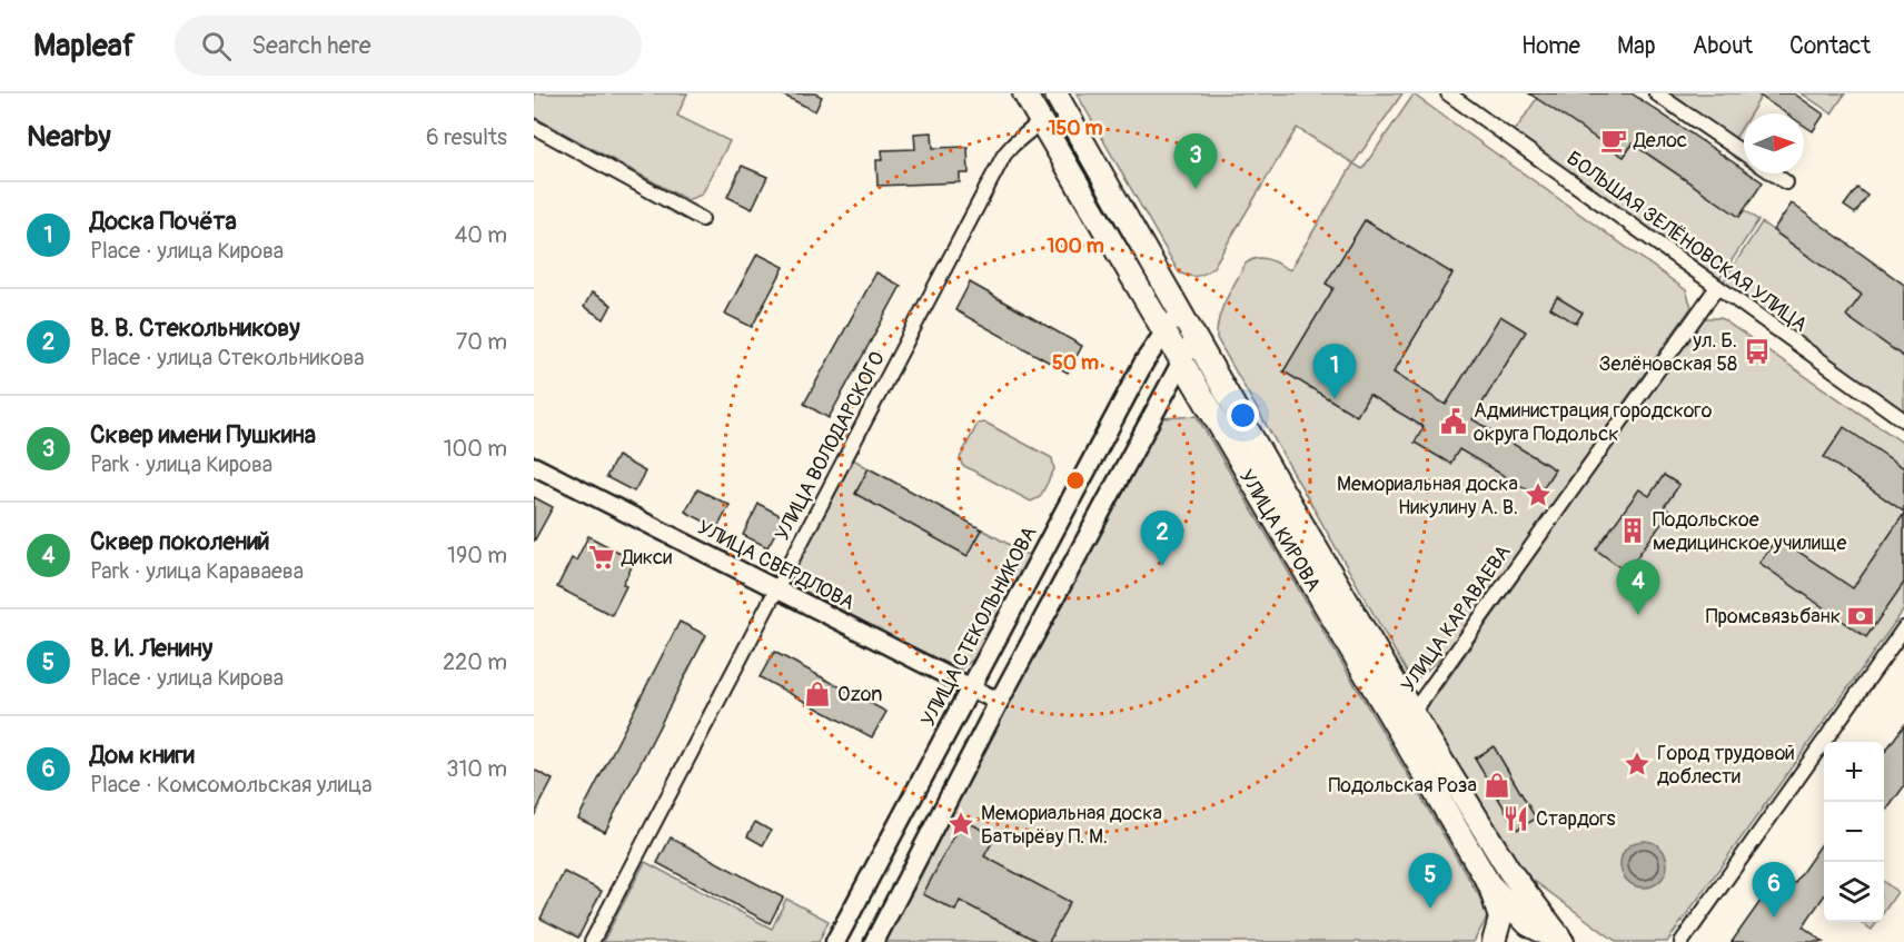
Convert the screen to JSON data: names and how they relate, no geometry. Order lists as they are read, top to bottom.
{
  "streets": {
    "main road": ["УЛИЦА КИРОВА", "УЛИЦА СТЕКОЛЬНИКОВА"],
    "street": [
      "БОЛЬШАЯ ЗЕЛЁНОВСКАЯ УЛИЦА",
      "УЛИЦА ВОЛОДАРСКОГО",
      "УЛИЦА СВЕРДЛОВА",
      "УЛИЦА КАРАВАЕВА"
    ]
  },
  "crossings": [
    ["БОЛЬШАЯ ЗЕЛЁНОВСКАЯ УЛИЦА", "УЛИЦА КАРАВАЕВА"],
    ["УЛИЦА ВОЛОДАРСКОГО", "УЛИЦА КИРОВА"],
    ["УЛИЦА ВОЛОДАРСКОГО", "УЛИЦА СВЕРДЛОВА"],
    ["УЛИЦА КИРОВА", "УЛИЦА КАРАВАЕВА"],
    ["УЛИЦА КИРОВА", "УЛИЦА СТЕКОЛЬНИКОВА"],
    ["УЛИЦА СВЕРДЛОВА", "УЛИЦА СТЕКОЛЬНИКОВА"]
  ],
  "places": {
    "cafe": ["Делос"],
    "bus stop": ["ул. Б. Зелёновская 58"],
    "public building": ["Администрация городского округа Подольск"],
    "place": ["Мемориальная доска Никулину А. В.", "Город трудовой доблести", "Мемориальная доска Батырёву П. М."],
    "building": ["Подольское медицинское училище"],
    "supermarket": ["Дикси"],
    "bank": ["Промсвязьбанк"],
    "shop": ["Ozon", "Подольская Роза"],
    "restaurant": ["Стардогs"]
  },
  "north": "right",
  "page": {
    "header": "Mapleaf",
    "search": "Search here",
    "nav": [
      "Home",
      "Map",
      "About",
      "Contact"
    ],
    "heading": ["Nearby", "6 results"],
    "pins": [
      "3",
      "1",
      "2",
      "4",
      "5",
      "6"
    ],
    "list": [
      {
        "mark": "1",
        "name": "Доска Почёта",
        "note": "Place · улица Кирова",
        "value": "40 m"
      },
      {
        "mark": "2",
        "name": "В. В. Стекольникову",
        "note": "Place · улица Стекольникова",
        "value": "70 m"
      },
      {
        "mark": "3",
        "name": "Сквер имени Пушкина",
        "note": "Park · улица Кирова",
        "value": "100 m"
      },
      {
        "mark": "4",
        "name": "Сквер поколений",
        "note": "Park · улица Караваева",
        "value": "190 m"
      },
      {
        "mark": "5",
        "name": "В. И. Ленину",
        "note": "Place · улица Кирова",
        "value": "220 m"
      },
      {
        "mark": "6",
        "name": "Дом книги",
        "note": "Place · Комсомольская улица",
        "value": "310 m"
      }
    ],
    "map_buttons": ["+", "−"]
  },
  "rings": ["150 m", "100 m", "50 m"]
}
